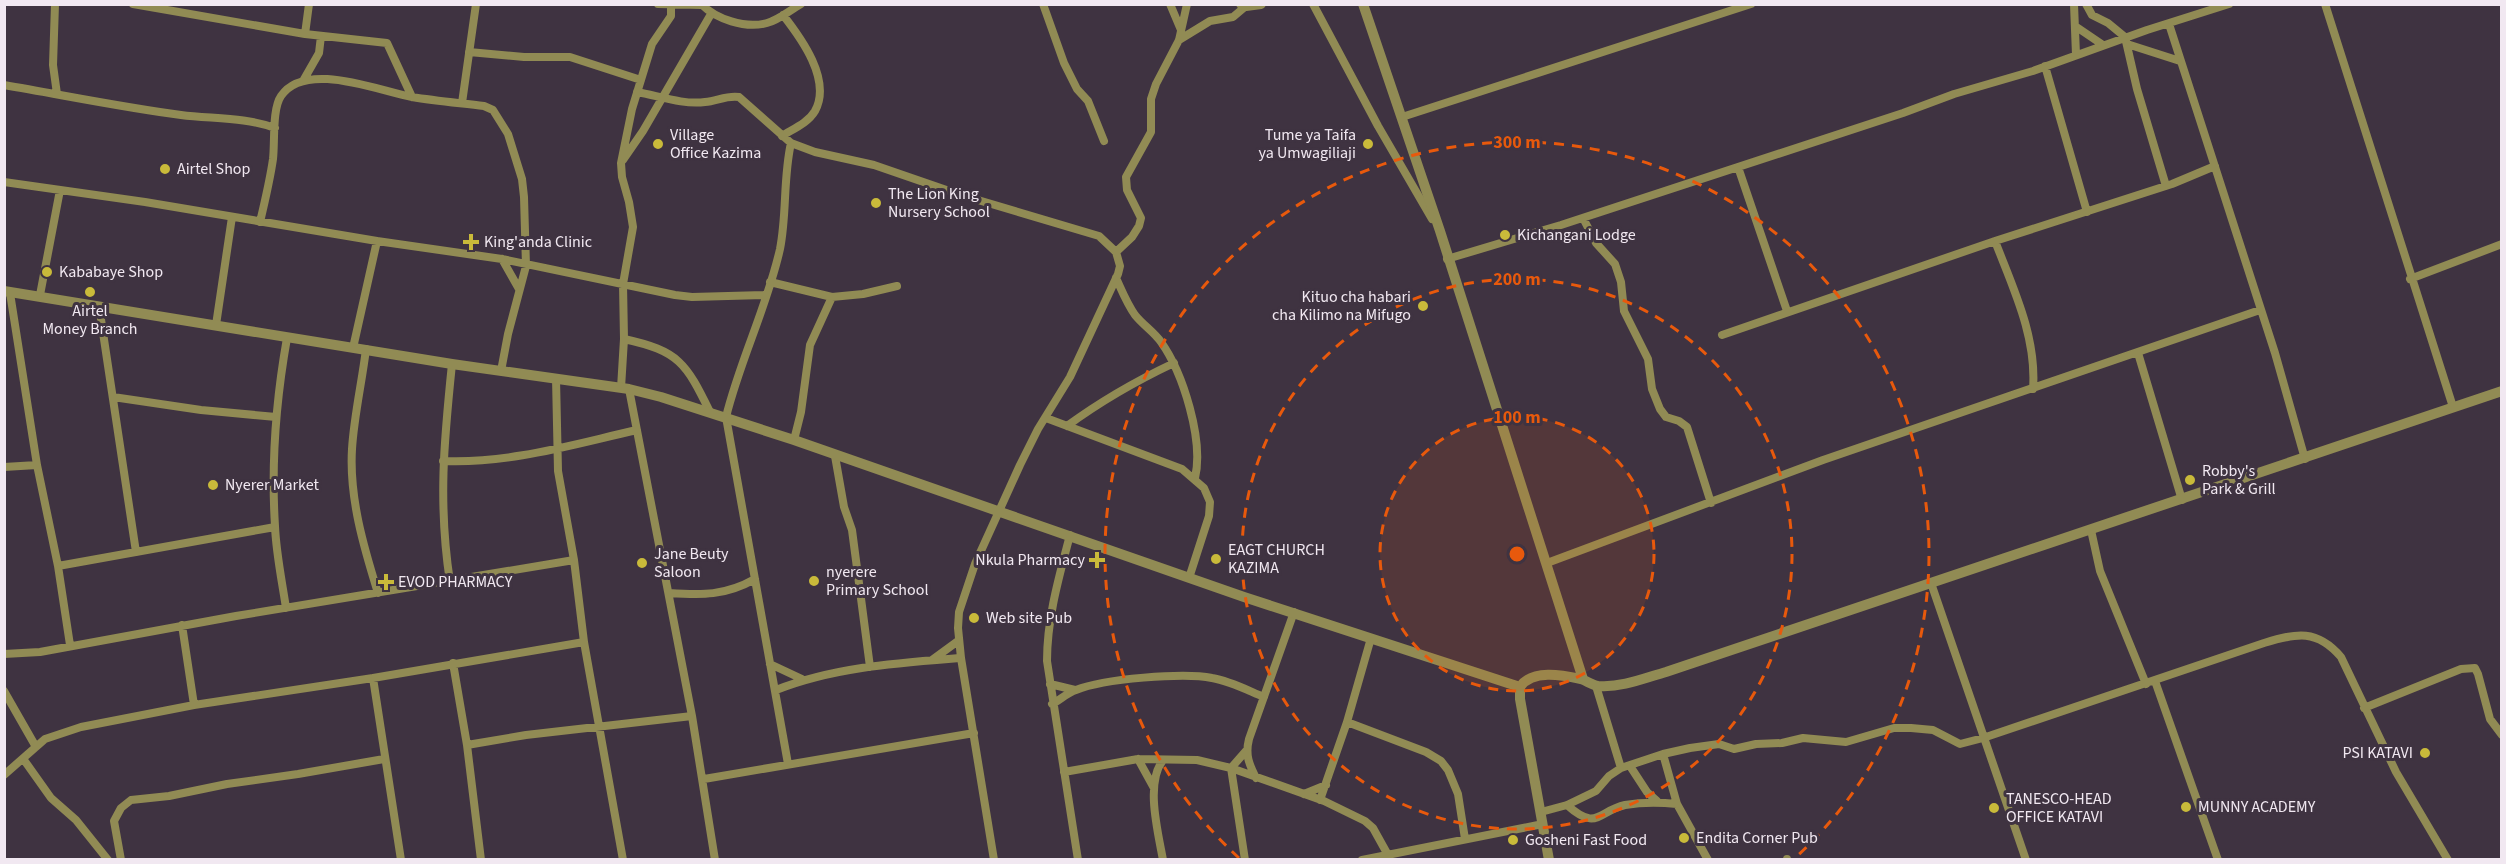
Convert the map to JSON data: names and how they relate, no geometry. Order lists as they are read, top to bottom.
{
  "places": {
    "other": [
      "Village Office Kazima",
      "Tume ya Taifa ya Umwagiliaji",
      "Airtel Shop",
      "The Lion King Nursery School",
      "Kichangani Lodge",
      "Kababaye Shop",
      "Airtel Money Branch",
      "Kituo cha habari cha Kilimo na Mifugo",
      "Robby's Park & Grill",
      "Nyerer Market",
      "EAGT CHURCH KAZIMA",
      "Jane Beuty Saloon",
      "nyerere Primary School",
      "Web site Pub",
      "PSI KATAVI",
      "MUNNY ACADEMY",
      "TANESCO-HEAD OFFICE KATAVI",
      "Endita Corner Pub",
      "Gosheni Fast Food"
    ],
    "health": ["King'anda Clinic", "Nkula Pharmacy", "EVOD PHARMACY"]
  },
  "rings": ["300 m", "200 m", "100 m"]
}
